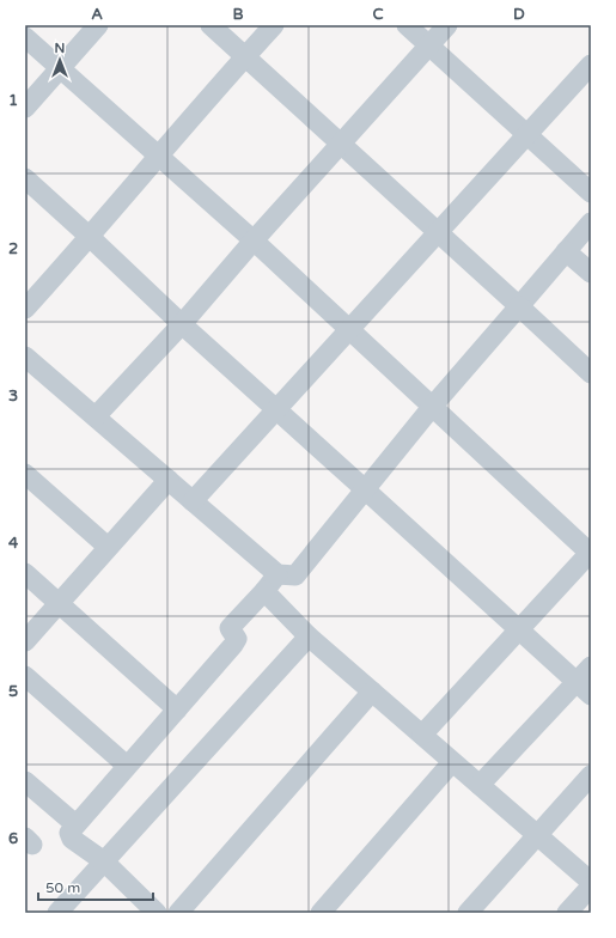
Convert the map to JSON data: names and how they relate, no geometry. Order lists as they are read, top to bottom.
{
  "scale_bar": "50 m",
  "north": "top",
  "grid": {
    "columns": [
      "A",
      "B",
      "C",
      "D"
    ],
    "rows": [
      "1",
      "2",
      "3",
      "4",
      "5",
      "6"
    ]
  }
}
